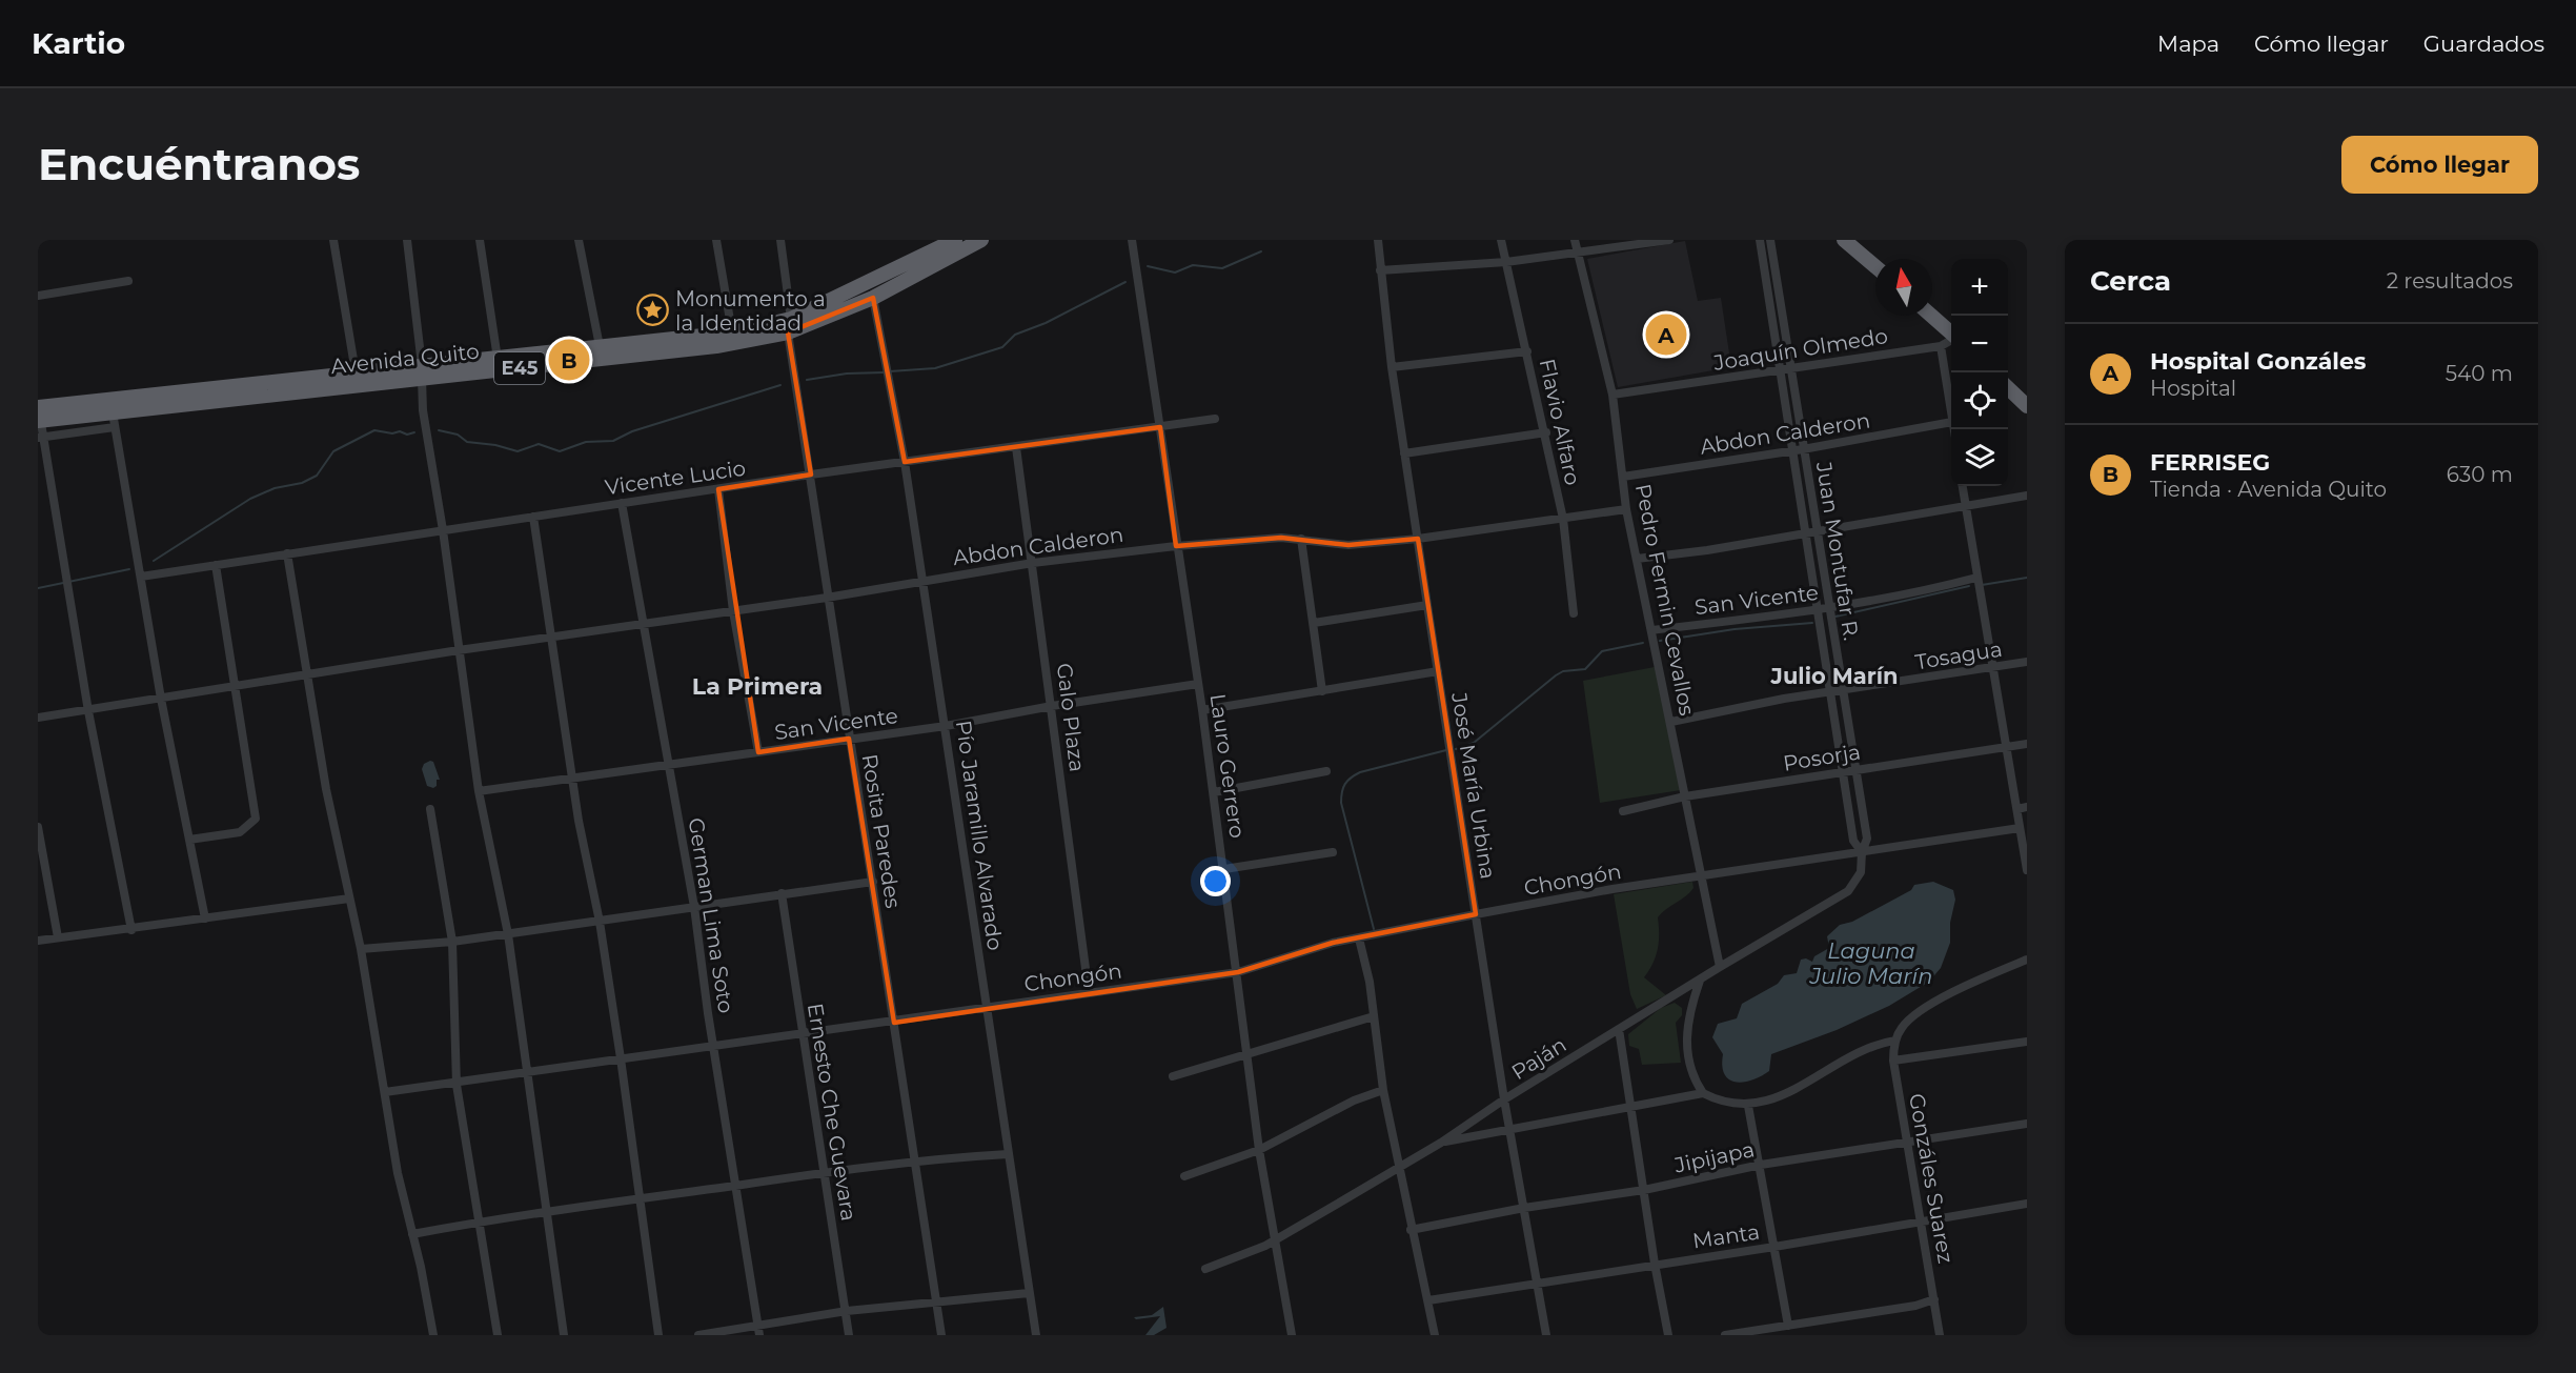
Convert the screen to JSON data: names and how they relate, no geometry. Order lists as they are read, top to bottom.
{
  "streets": {
    "highway": ["Avenida Quito", "E45"],
    "street": [
      "Joaquín Olmedo",
      "Flavio Alfaro",
      "Abdon Calderon",
      "Vicente Lucio",
      "Juan Montufar R.",
      "Pedro Fermin Cevallos",
      "San Vicente",
      "Tosagua",
      "Galo Plaza",
      "Posorja",
      "Lauro Gerrero",
      "José María Urbina",
      "Rosita Paredes",
      "Pío Jaramillo Alvarado",
      "Chongón",
      "German Lima Soto",
      "Paján",
      "Ernesto Che Guevara",
      "Jipijapa",
      "Gonzáles Suarez",
      "Manta"
    ]
  },
  "crossings": [
    ["Joaquín Olmedo", "Juan Montufar R."],
    ["Joaquín Olmedo", "Pedro Fermin Cevallos"],
    ["Avenida Quito", "Rosita Paredes"],
    ["Avenida Quito", "Pío Jaramillo Alvarado"],
    ["Flavio Alfaro", "Abdon Calderon"],
    ["Abdon Calderon", "Juan Montufar R."],
    ["Abdon Calderon", "Pedro Fermin Cevallos"],
    ["Abdon Calderon", "Galo Plaza"],
    ["Abdon Calderon", "Lauro Gerrero"],
    ["Abdon Calderon", "José María Urbina"],
    ["Abdon Calderon", "Rosita Paredes"],
    ["Abdon Calderon", "Pío Jaramillo Alvarado"],
    ["Abdon Calderon", "German Lima Soto"],
    ["Vicente Lucio", "Galo Plaza"],
    ["Vicente Lucio", "Lauro Gerrero"],
    ["Vicente Lucio", "Rosita Paredes"],
    ["Vicente Lucio", "Pío Jaramillo Alvarado"],
    ["Vicente Lucio", "German Lima Soto"],
    ["Juan Montufar R.", "San Vicente"],
    ["Juan Montufar R.", "Tosagua"],
    ["Juan Montufar R.", "Posorja"],
    ["Juan Montufar R.", "Chongón"],
    ["Juan Montufar R.", "Paján"],
    ["Pedro Fermin Cevallos", "San Vicente"],
    ["Pedro Fermin Cevallos", "Tosagua"],
    ["Pedro Fermin Cevallos", "Posorja"],
    ["Pedro Fermin Cevallos", "Chongón"],
    ["Pedro Fermin Cevallos", "Paján"],
    ["San Vicente", "Galo Plaza"],
    ["San Vicente", "Lauro Gerrero"],
    ["San Vicente", "Rosita Paredes"],
    ["San Vicente", "Pío Jaramillo Alvarado"],
    ["San Vicente", "German Lima Soto"],
    ["Galo Plaza", "Chongón"],
    ["Lauro Gerrero", "Chongón"],
    ["Lauro Gerrero", "Paján"],
    ["José María Urbina", "Chongón"],
    ["José María Urbina", "Paján"],
    ["José María Urbina", "Jipijapa"],
    ["José María Urbina", "Manta"],
    ["Rosita Paredes", "Chongón"],
    ["Pío Jaramillo Alvarado", "Chongón"],
    ["Chongón", "German Lima Soto"],
    ["Chongón", "Paján"],
    ["Chongón", "Ernesto Che Guevara"],
    ["Jipijapa", "Gonzáles Suarez"],
    ["Gonzáles Suarez", "Manta"]
  ],
  "districts": ["Julio Marín", "La Primera"],
  "water": ["Laguna Julio Marín"],
  "places": {
    "place": ["Monumento a la Identidad"]
  },
  "north": "top",
  "page": {
    "header": "Kartio",
    "nav": ["Mapa", "Cómo llegar", "Guardados"],
    "buttons": "Cómo llegar",
    "title": "Encuéntranos",
    "heading": ["Cerca", "2 resultados"],
    "map_buttons": ["+", "−"],
    "pins": ["A", "B"],
    "list": [
      {
        "mark": "A",
        "name": "Hospital Gonzáles",
        "note": "Hospital",
        "value": "540 m"
      },
      {
        "mark": "B",
        "name": "FERRISEG",
        "note": "Tienda · Avenida Quito",
        "value": "630 m"
      }
    ]
  }
}
